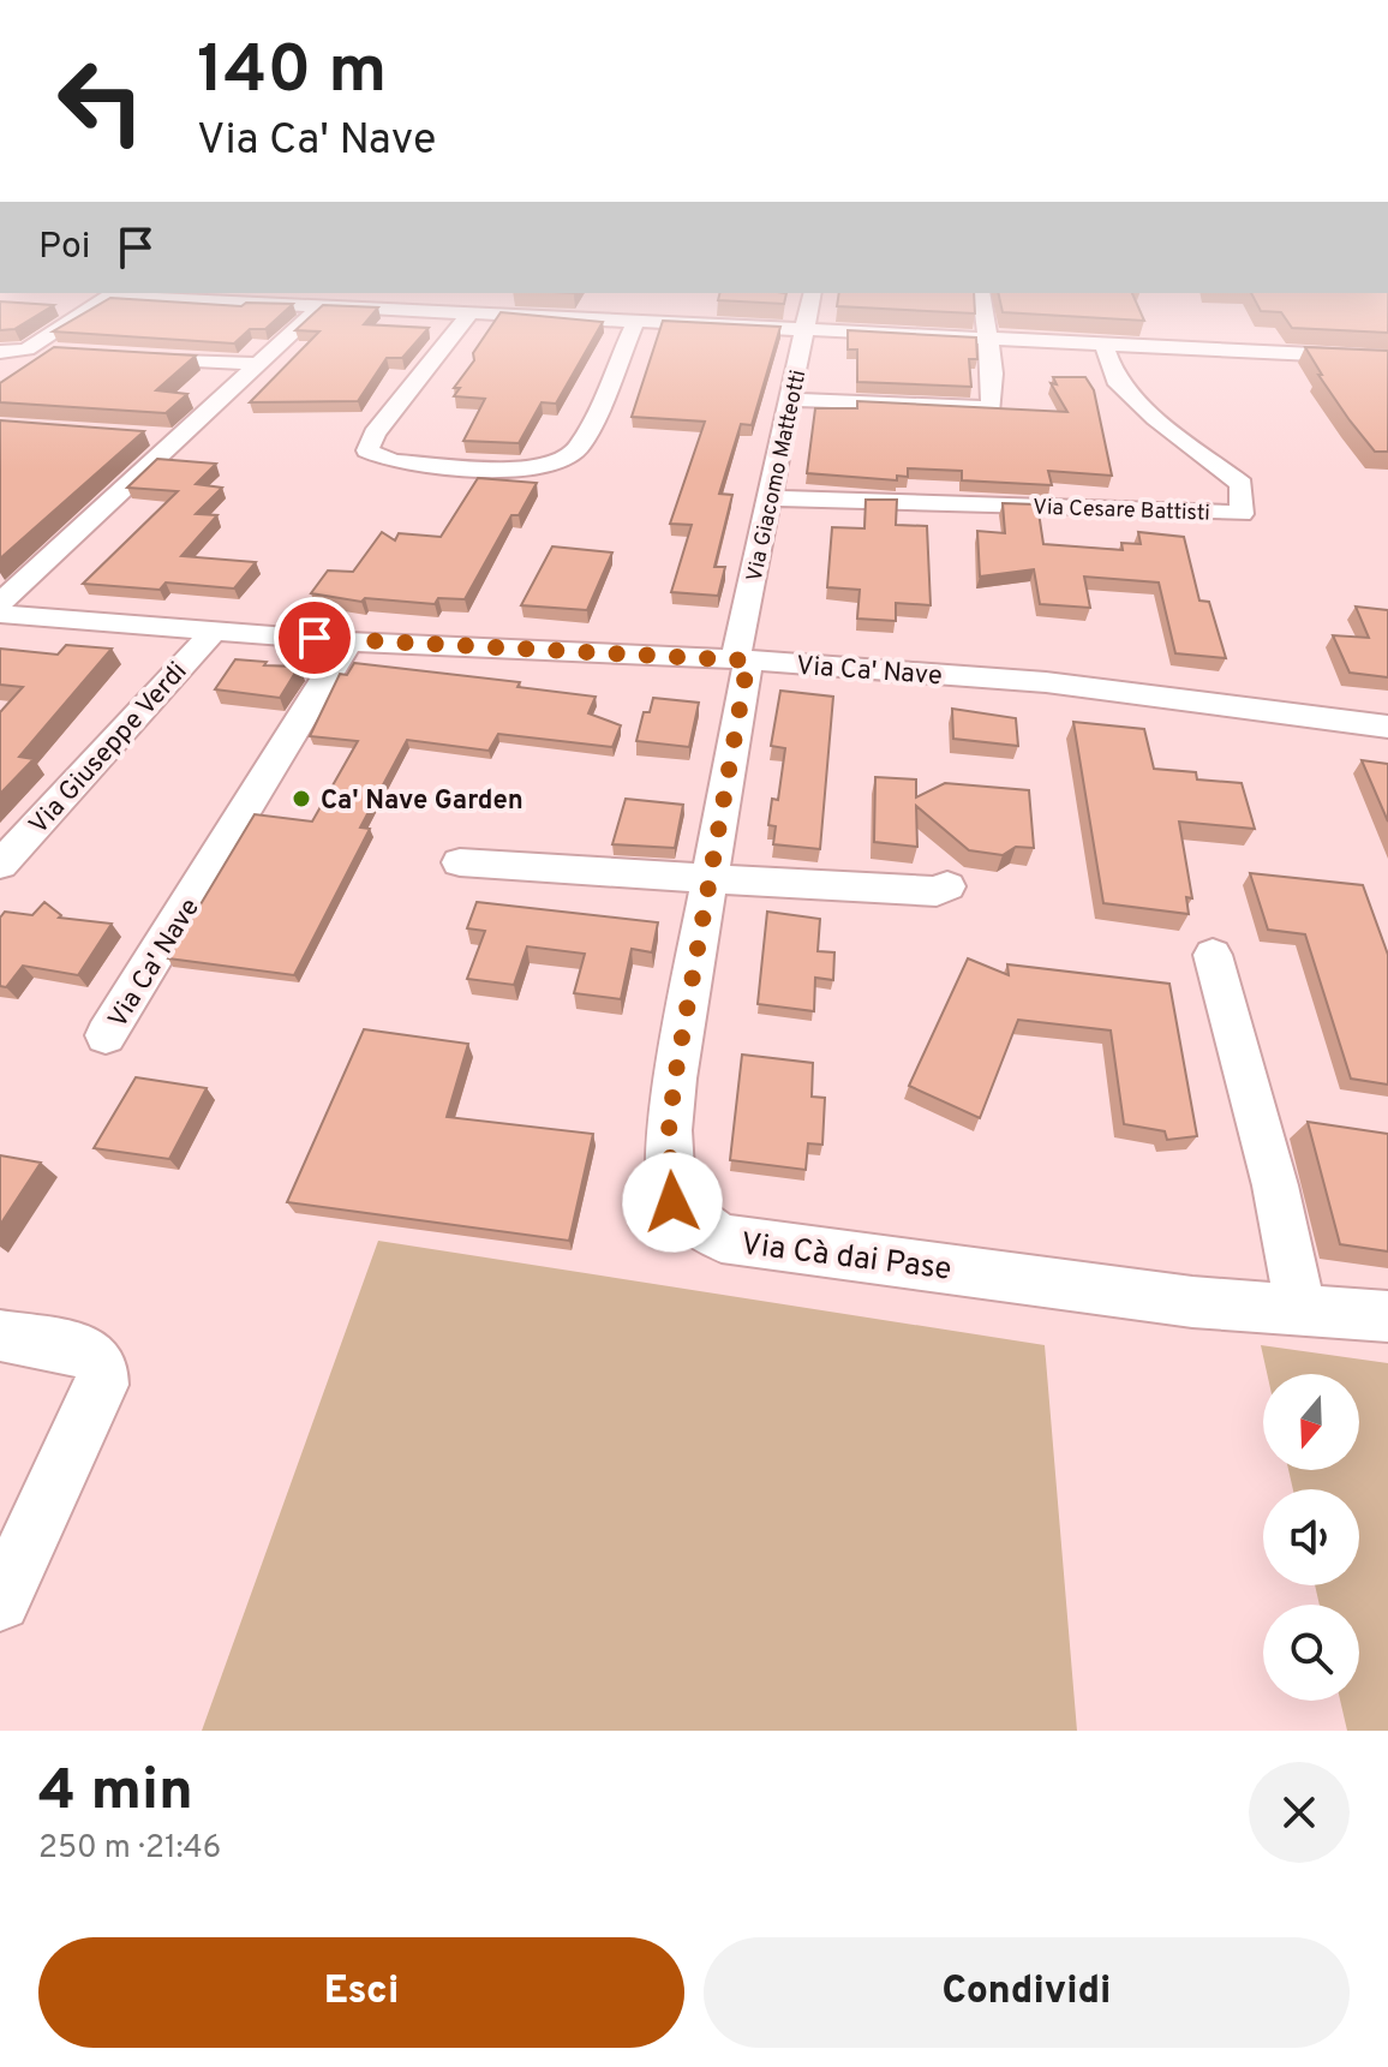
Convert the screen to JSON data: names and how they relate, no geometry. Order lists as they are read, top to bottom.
{
  "streets": {
    "street": [
      "Via Giacomo Matteotti",
      "Via Cesare Battisti",
      "Via Ca' Nave",
      "Via Giuseppe Verdi",
      "Via Cà dai Pase"
    ]
  },
  "crossings": [
    ["Via Giacomo Matteotti", "Via Cesare Battisti"],
    ["Via Giacomo Matteotti", "Via Ca' Nave"],
    ["Via Giacomo Matteotti", "Via Cà dai Pase"],
    ["Via Ca' Nave", "Via Giuseppe Verdi"],
    ["Via Ca' Nave", "Via Cà dai Pase"]
  ],
  "places": ["Ca' Nave Garden"],
  "north": "bottom",
  "page": {
    "turn": ["140 m", "Via Ca' Nave"],
    "then": "Poi",
    "heading": ["4 min", "250 m · 21:46"],
    "buttons": ["Esci", "Condividi"]
  }
}
